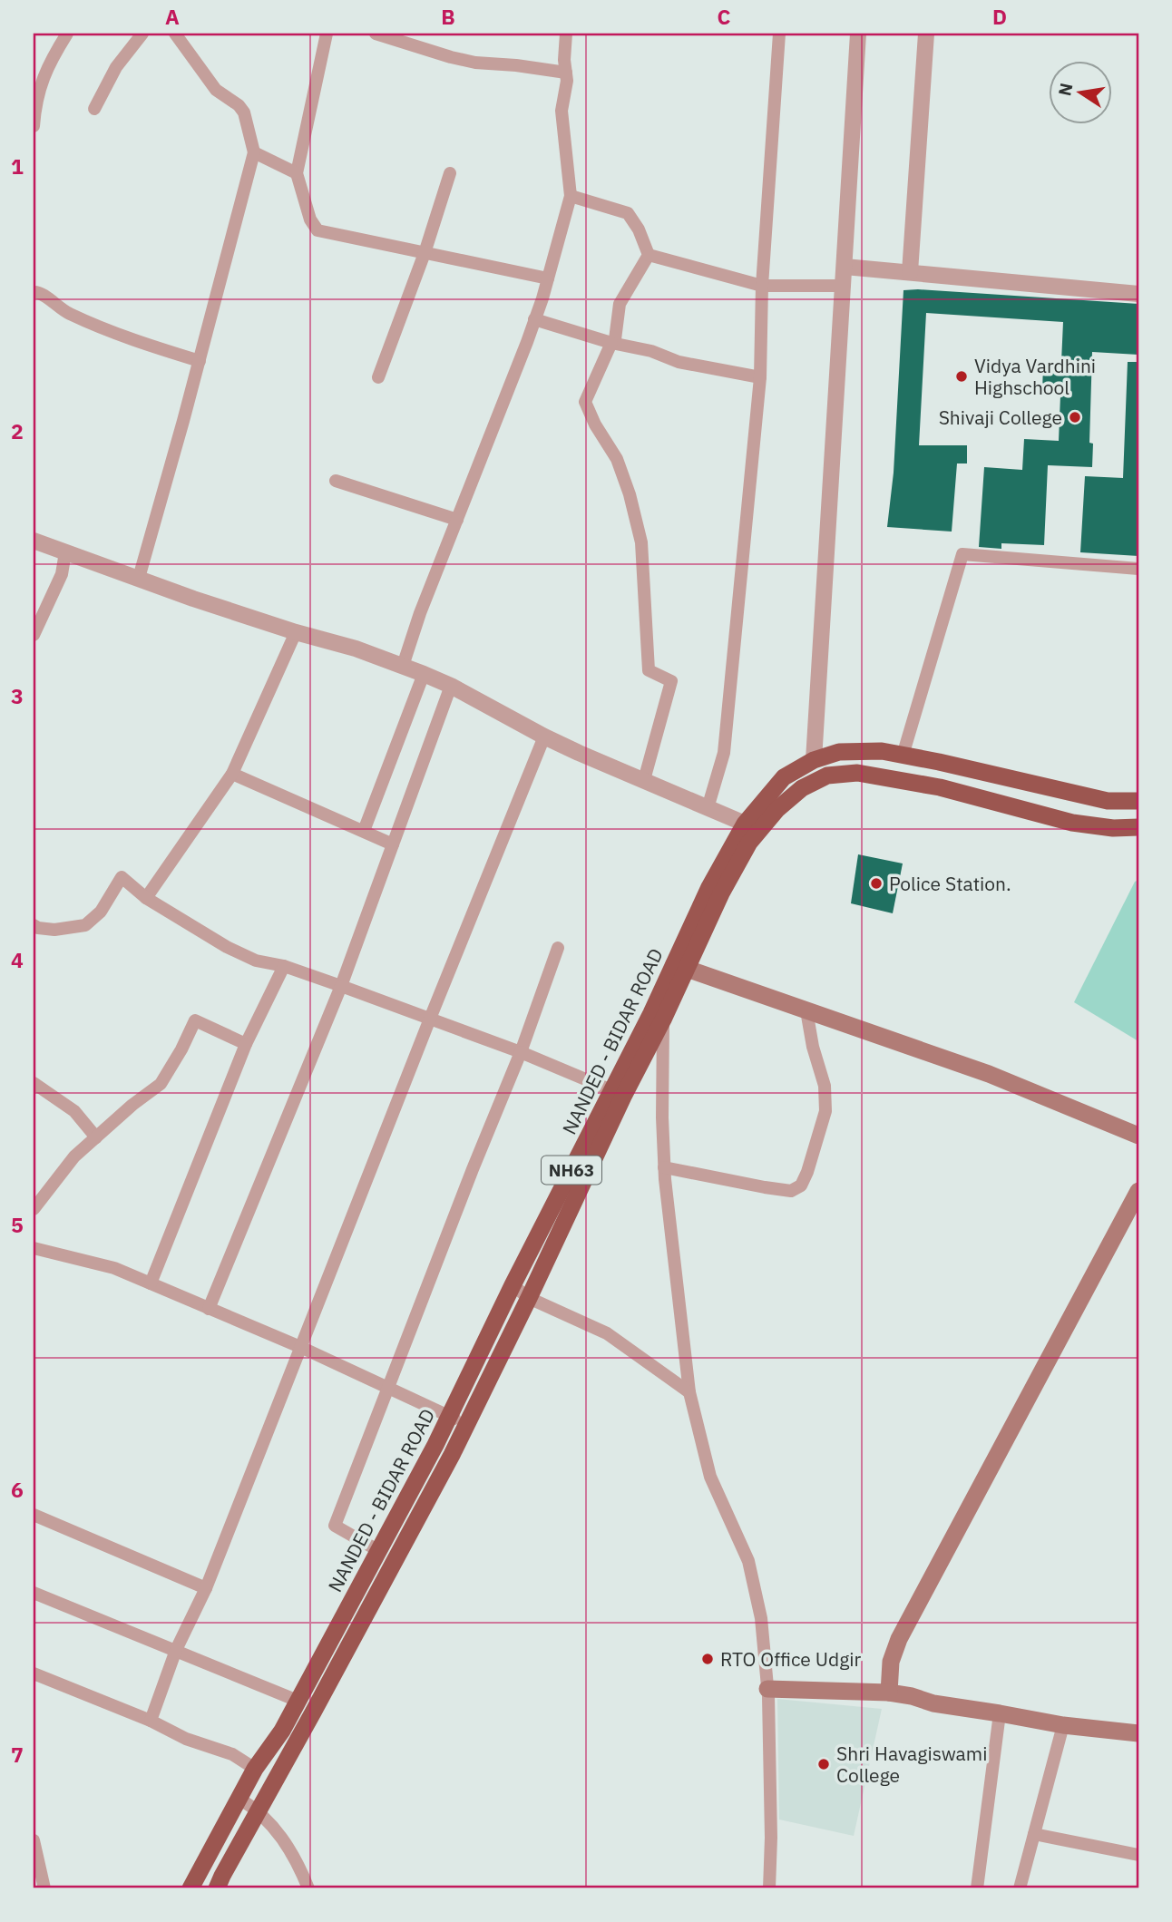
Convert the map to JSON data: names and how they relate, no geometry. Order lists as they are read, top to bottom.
{
  "streets": {
    "highway": ["NANDED - BIDAR ROAD", "NH63"]
  },
  "places": [
    "Vidya Vardhini Highschool",
    "Shivaji College",
    "Police Station.",
    "RTO Office Udgir",
    "Shri Havagiswami College"
  ],
  "north": "left",
  "grid": {
    "columns": [
      "A",
      "B",
      "C",
      "D"
    ],
    "rows": [
      "1",
      "2",
      "3",
      "4",
      "5",
      "6",
      "7"
    ]
  }
}
